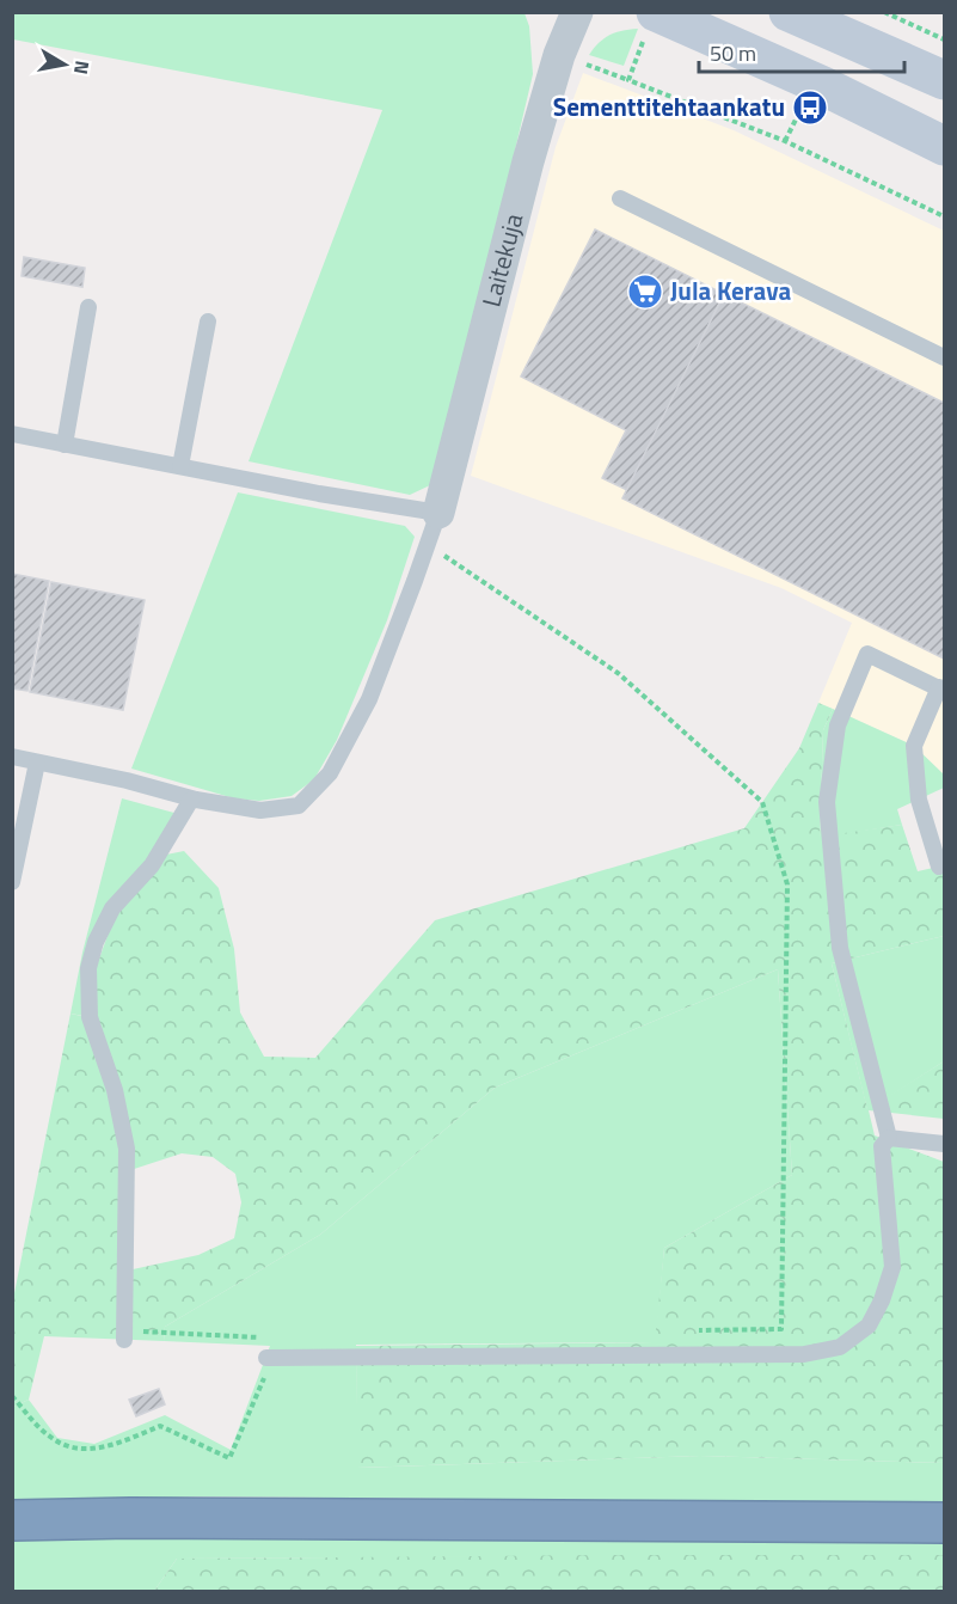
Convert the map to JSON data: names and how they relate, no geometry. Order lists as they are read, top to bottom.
{
  "streets": {
    "street": ["Laitekuja"]
  },
  "places": {
    "bus stop": ["Sementtitehtaankatu"],
    "supermarket": ["Jula Kerava"]
  },
  "scale_bar": "50 m",
  "north": "right"
}
